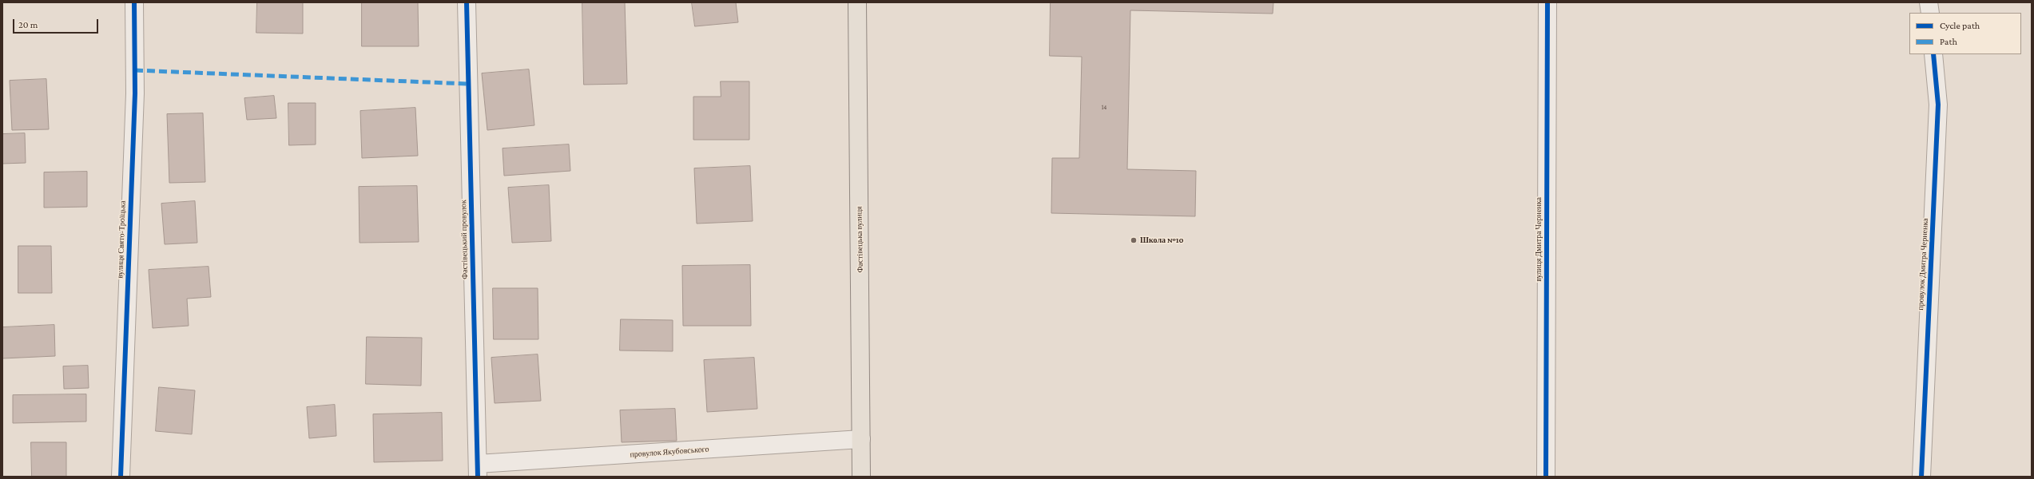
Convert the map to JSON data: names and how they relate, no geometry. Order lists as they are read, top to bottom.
{
  "streets": {
    "main road": ["Фастівецька вулиця"],
    "street": [
      "вулиця Свято-Троїцька",
      "Фастівецький провулок",
      "вулиця Дмитра Черненка",
      "провулок Дмитра Черненка",
      "провулок Якубовського"
    ]
  },
  "crossings": [
    ["Фастівецький провулок", "провулок Якубовського"],
    ["Фастівецька вулиця", "провулок Якубовського"]
  ],
  "places": ["Школа №10"],
  "house_numbers": ["14"],
  "legend": ["Cycle path", "Path"],
  "scale_bar": "20 m"
}
